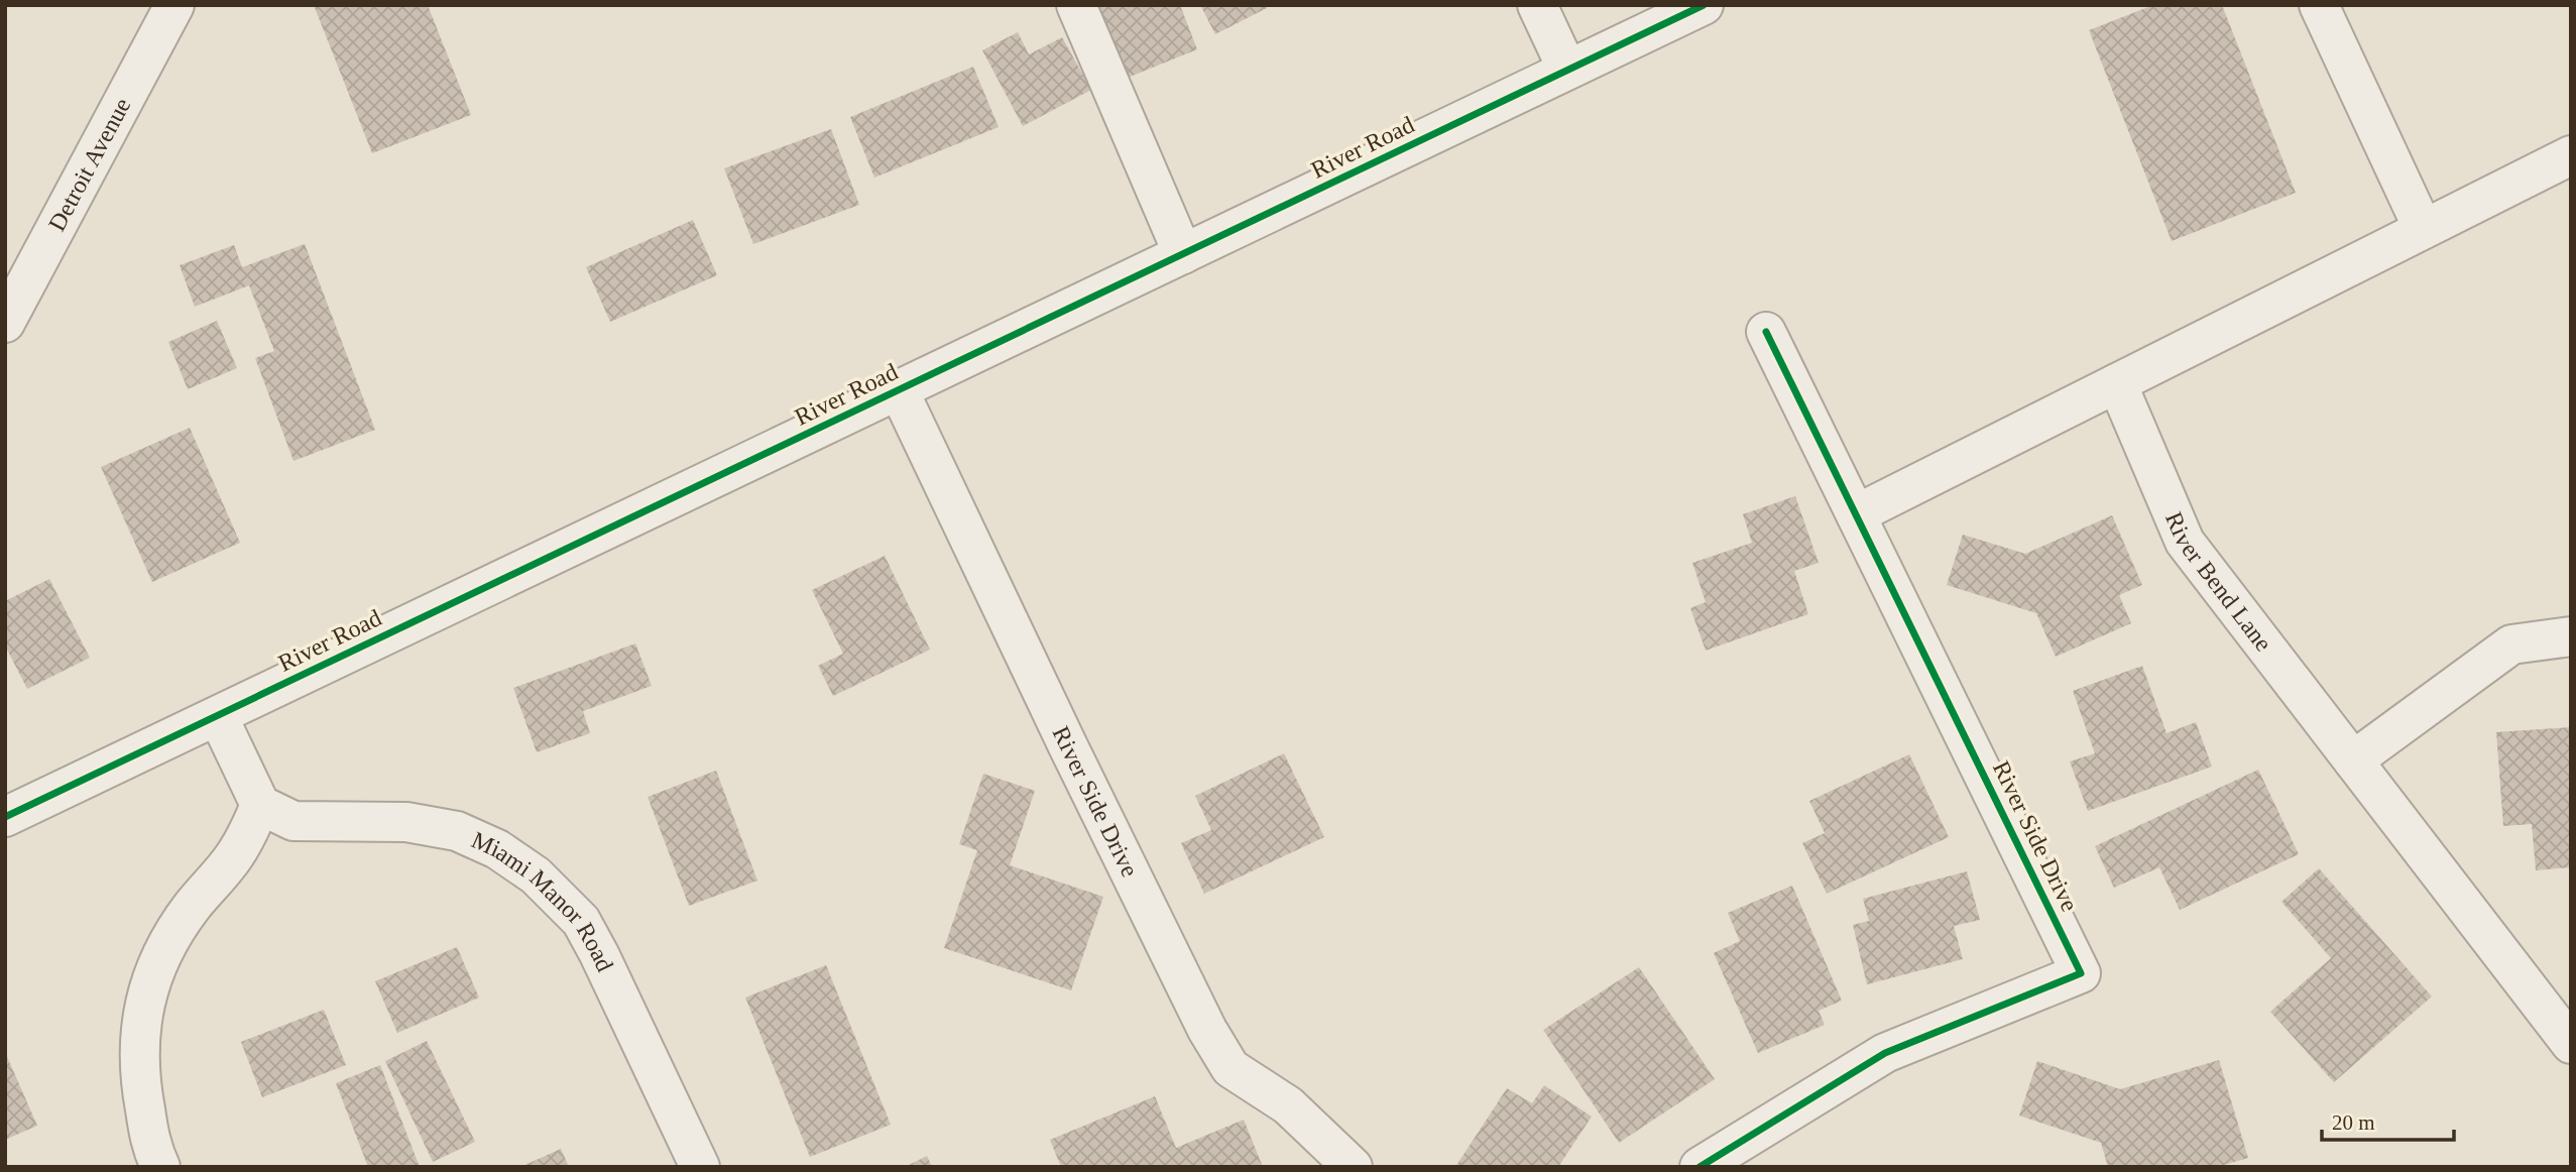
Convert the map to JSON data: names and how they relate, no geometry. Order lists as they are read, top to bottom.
{
  "streets": {
    "street": [
      "River Road",
      "Detroit Avenue",
      "River Bend Lane",
      "River Side Drive",
      "Miami Manor Road"
    ]
  },
  "crossings": [
    ["River Road", "River Side Drive"]
  ],
  "scale_bar": "20 m"
}
